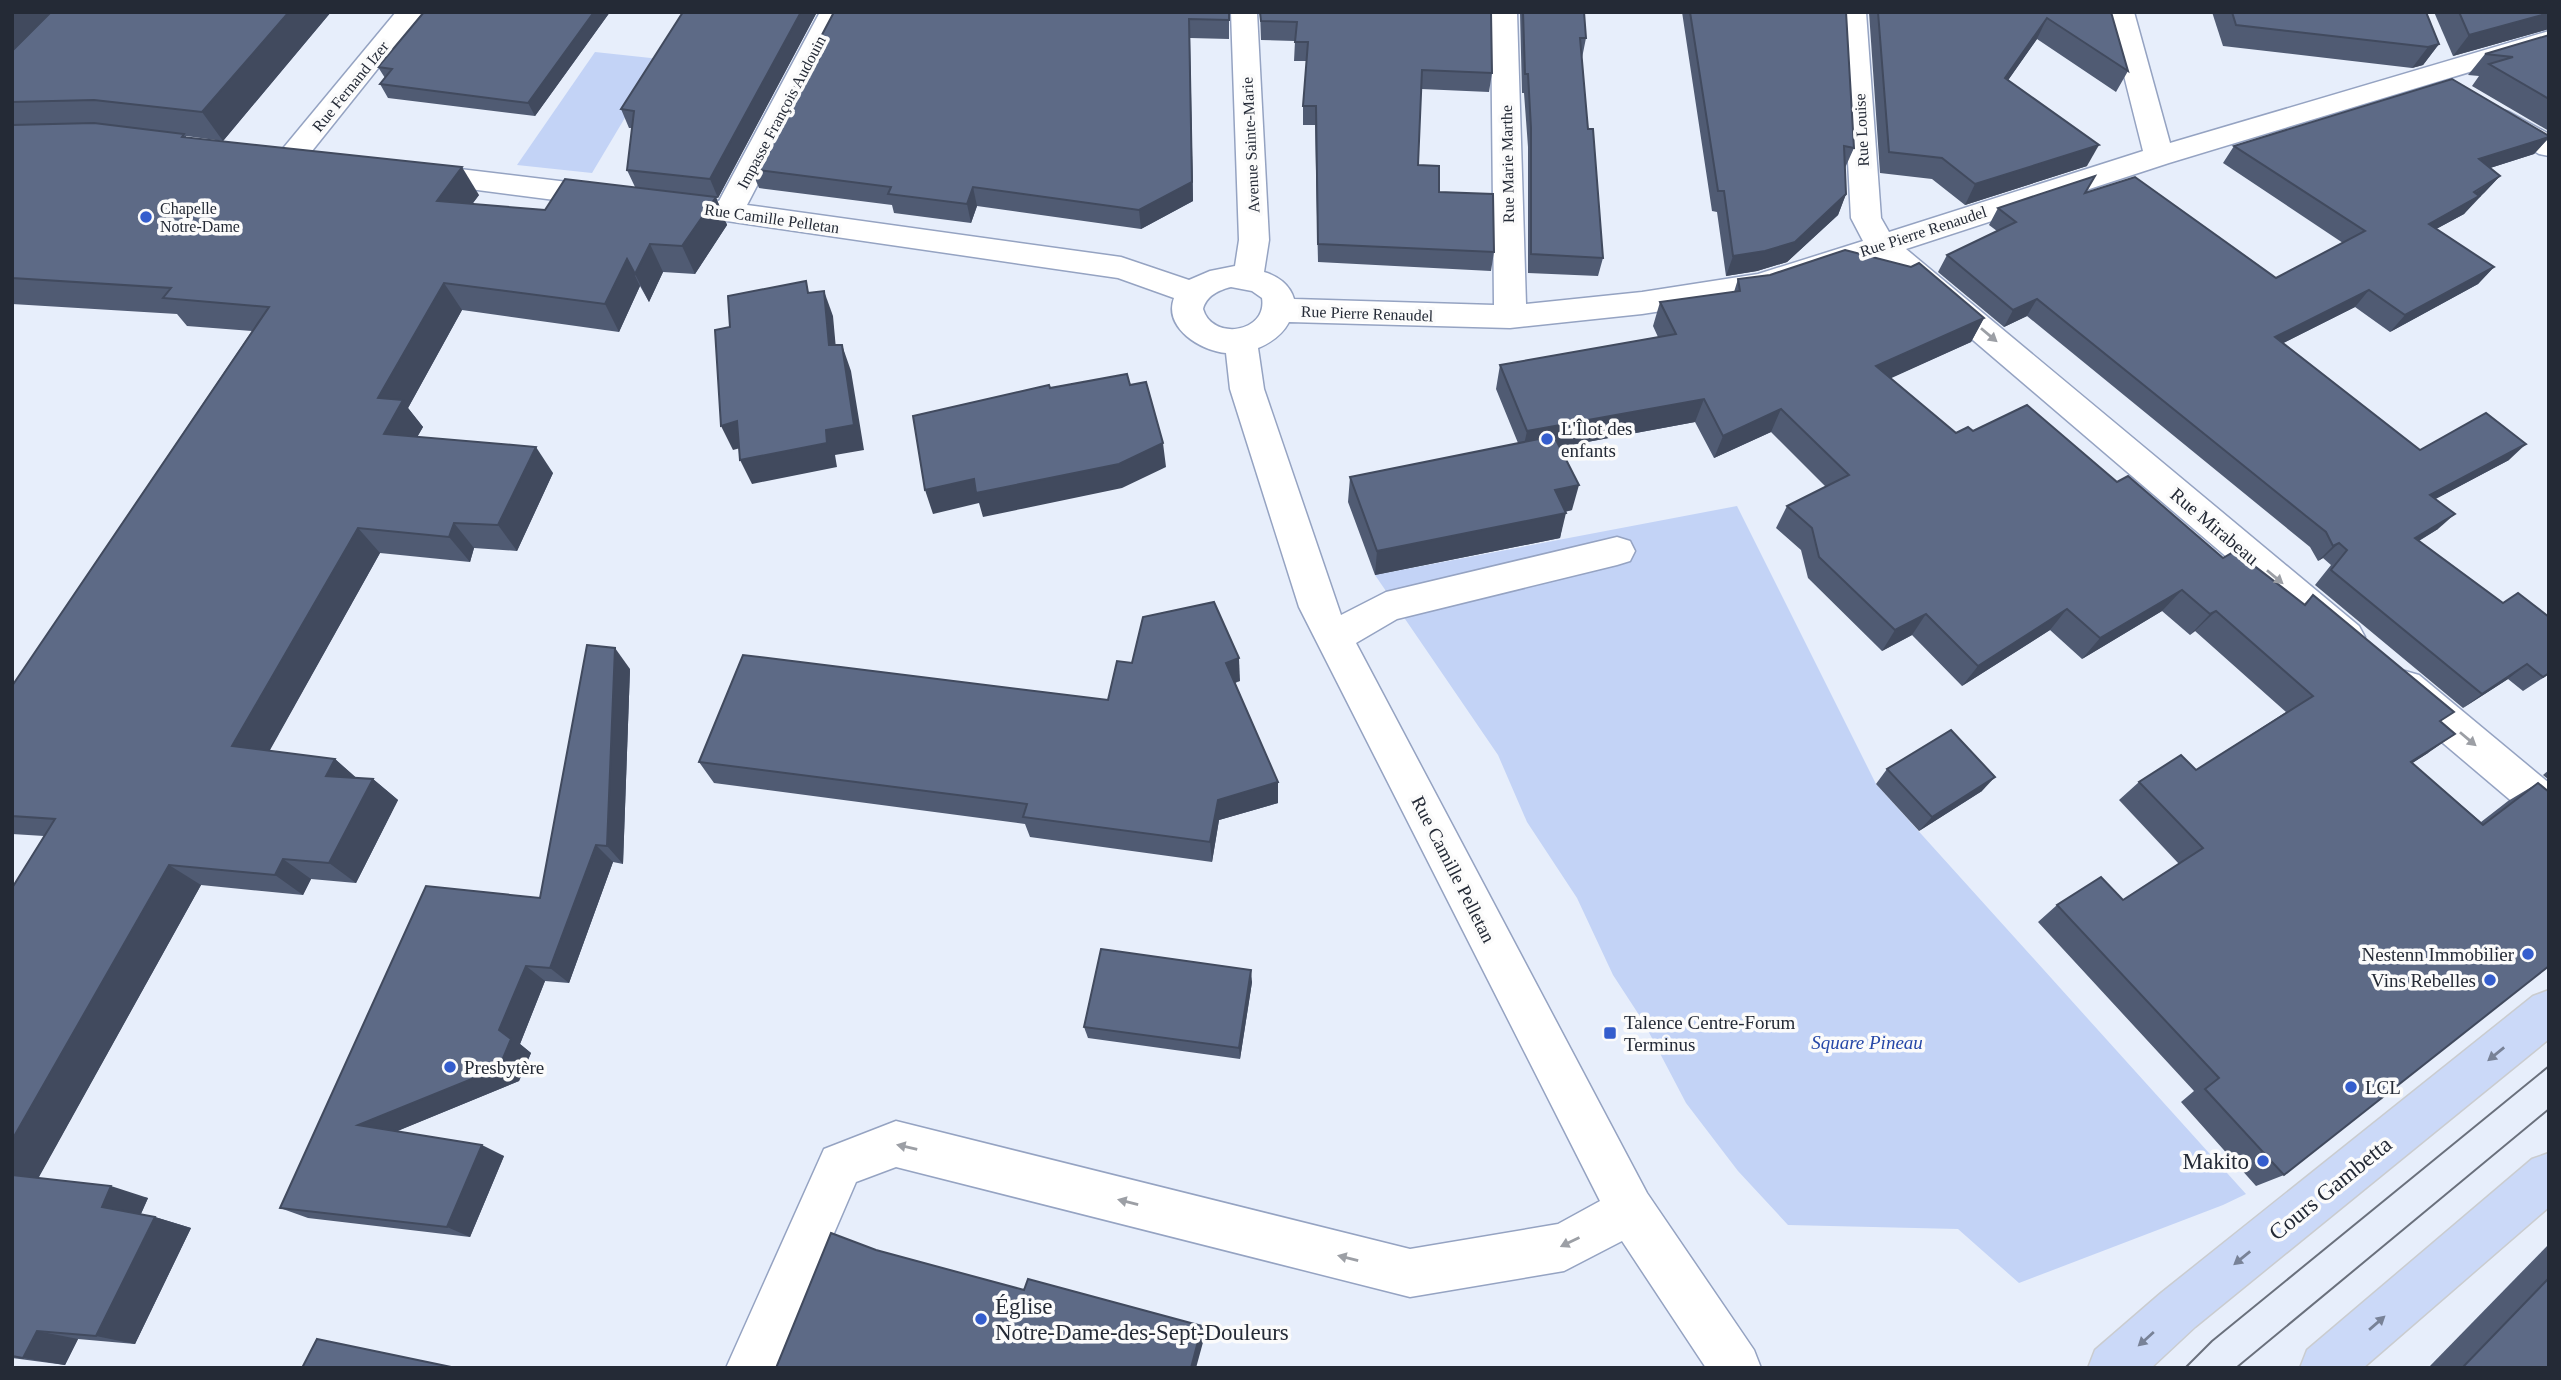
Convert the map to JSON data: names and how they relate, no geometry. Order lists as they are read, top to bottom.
{
  "streets": {
    "main road": ["Cours Gambetta"],
    "street": [
      "Rue Fernand Izer",
      "Impasse François Audouin",
      "Rue Louise",
      "Avenue Sainte-Marie",
      "Rue Marie Marthe",
      "Rue Camille Pelletan",
      "Rue Pierre Renaudel",
      "Rue Mirabeau"
    ]
  },
  "crossings": [
    ["Impasse François Audouin", "Rue Camille Pelletan"],
    ["Rue Louise", "Rue Pierre Renaudel"],
    ["Rue Louise", "Rue Mirabeau"],
    ["Avenue Sainte-Marie", "Rue Camille Pelletan"],
    ["Avenue Sainte-Marie", "Rue Pierre Renaudel"],
    ["Rue Marie Marthe", "Rue Pierre Renaudel"],
    ["Rue Camille Pelletan", "Rue Pierre Renaudel"],
    ["Rue Pierre Renaudel", "Rue Mirabeau"]
  ],
  "one_way": ["Rue Mirabeau"],
  "parks": ["Square Pineau"],
  "places": {
    "other": [
      "Chapelle Notre-Dame",
      "L'Îlot des enfants",
      "Nestenn Immobilier",
      "Vins Rebelles",
      "Presbytère",
      "LCL",
      "Makito",
      "Église Notre-Dame-des-Sept-Douleurs"
    ],
    "transit": ["Talence Centre-Forum Terminus"]
  }
}
